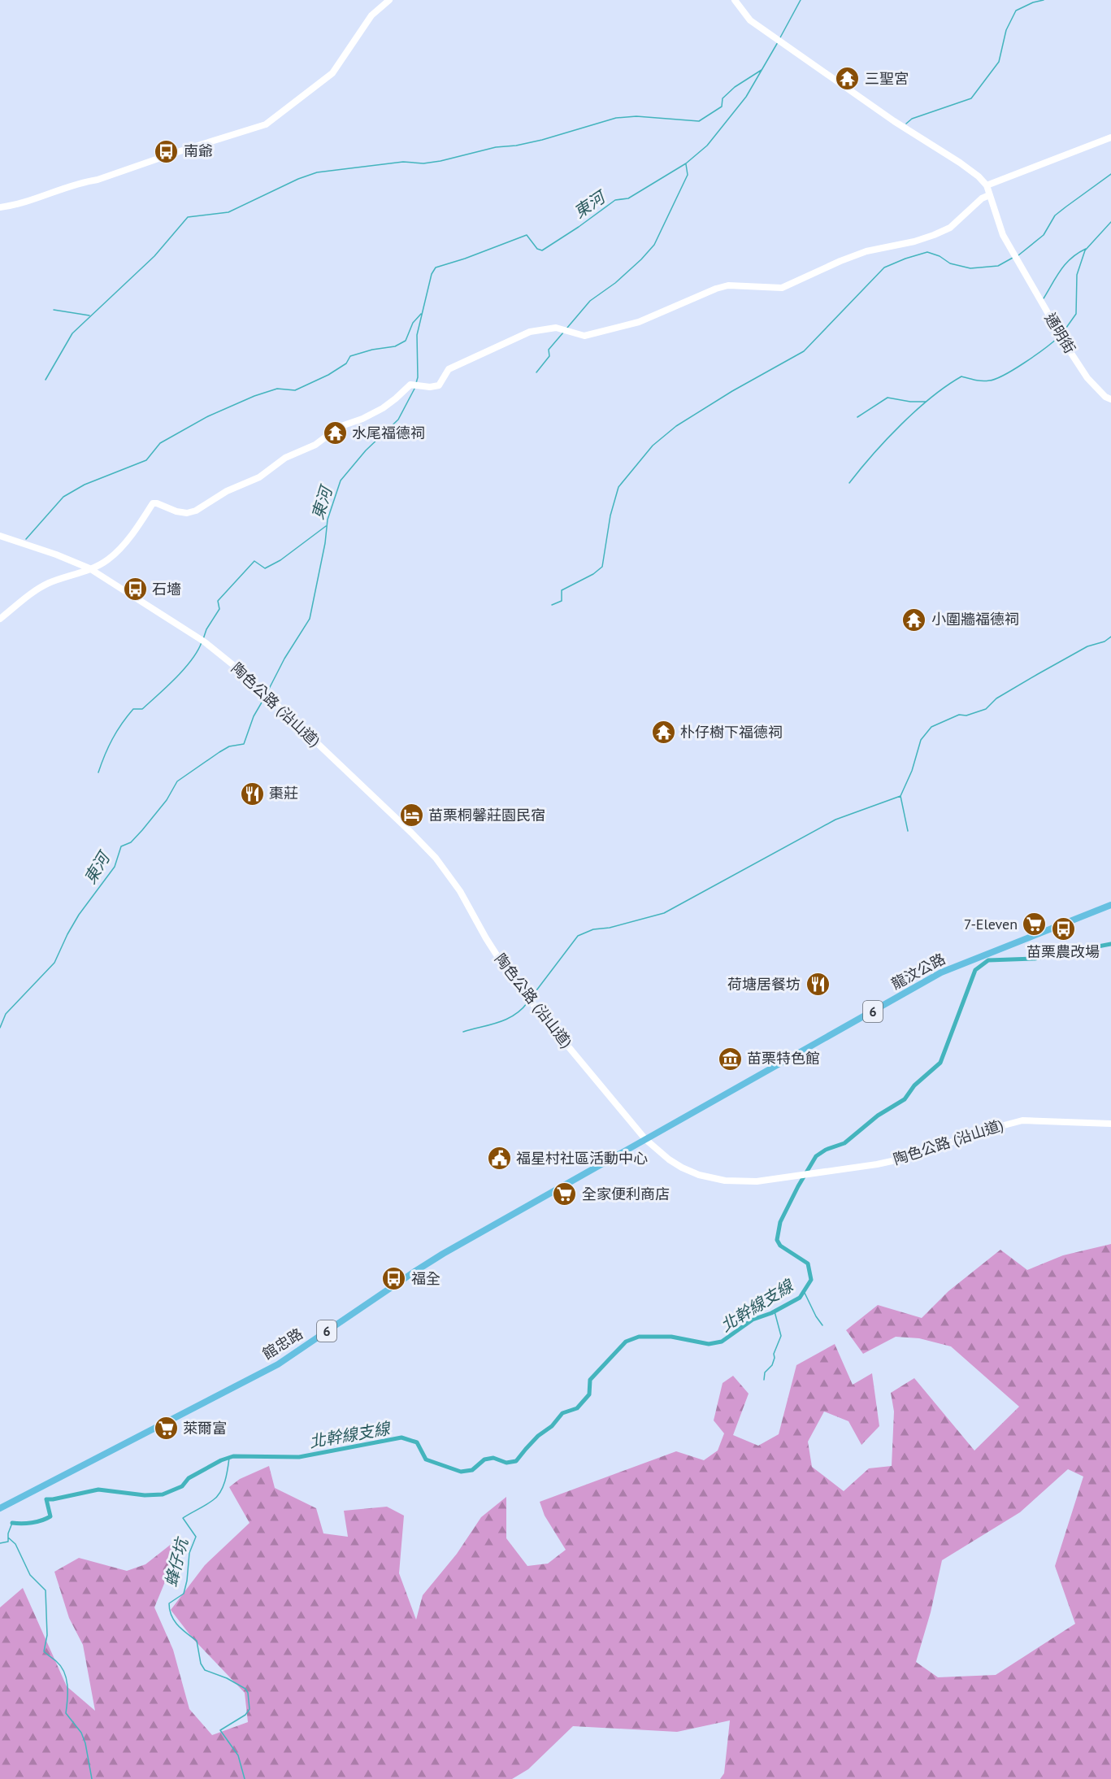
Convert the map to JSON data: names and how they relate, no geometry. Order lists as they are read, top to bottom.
{
  "streets": {
    "main road": ["龍汶公路", "6", "館忠路"],
    "street": ["通明街", "陶色公路 (沿山道)"]
  },
  "crossings": [
    ["陶色公路 (沿山道)", "龍汶公路"],
    ["陶色公路 (沿山道)", "館忠路"],
    ["龍汶公路", "館忠路"]
  ],
  "water": ["東河", "北幹線支線", "蜂仔坑"],
  "places": {
    "temple": [
      "三聖宮",
      "水尾福德祠",
      "小圍牆福德祠",
      "朴仔樹下福德祠"
    ],
    "bus stop": [
      "南爺",
      "石墻",
      "苗栗農改場",
      "福全"
    ],
    "restaurant": ["棗莊", "荷塘居餐坊"],
    "hotel": ["苗栗桐馨莊園民宿"],
    "supermarket": ["7-Eleven", "全家便利商店", "萊爾富"],
    "museum": ["苗栗特色館"],
    "public building": ["福星村社區活動中心"]
  }
}
